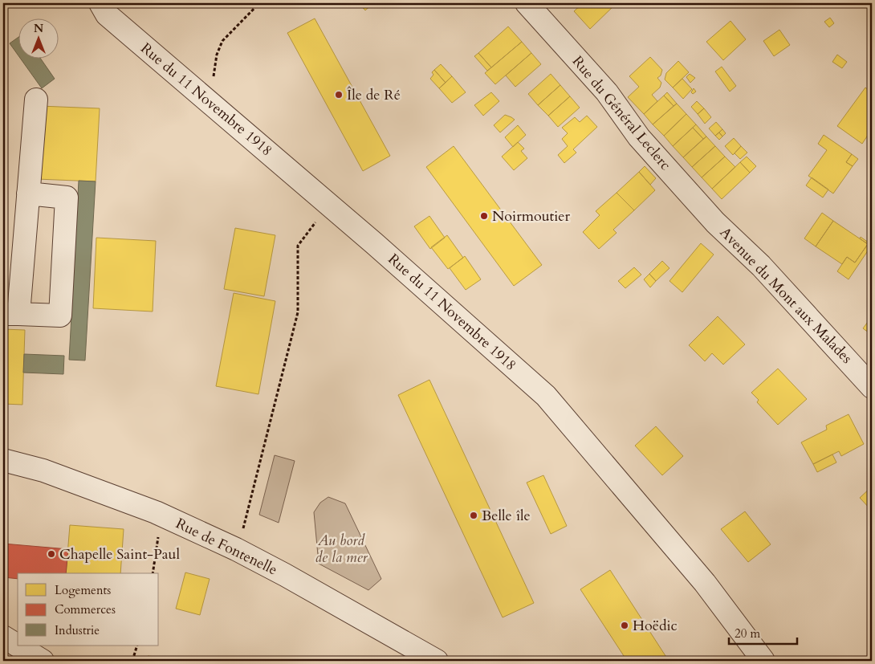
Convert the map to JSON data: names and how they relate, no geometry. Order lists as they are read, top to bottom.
{
  "streets": {
    "street": [
      "Rue du 11 Novembre 1918",
      "Rue du Général Leclerc",
      "Avenue du Mont aux Malades",
      "Rue de Fontenelle"
    ]
  },
  "crossings": [
    ["Rue du Général Leclerc", "Avenue du Mont aux Malades"]
  ],
  "parks": ["Au bord de la mer"],
  "places": [
    "Île de Ré",
    "Noirmoutier",
    "Belle île",
    "Chapelle Saint-Paul",
    "Hoëdic"
  ],
  "legend": ["Logements", "Commerces", "Industrie"],
  "scale_bar": "20 m",
  "north": "top"
}
